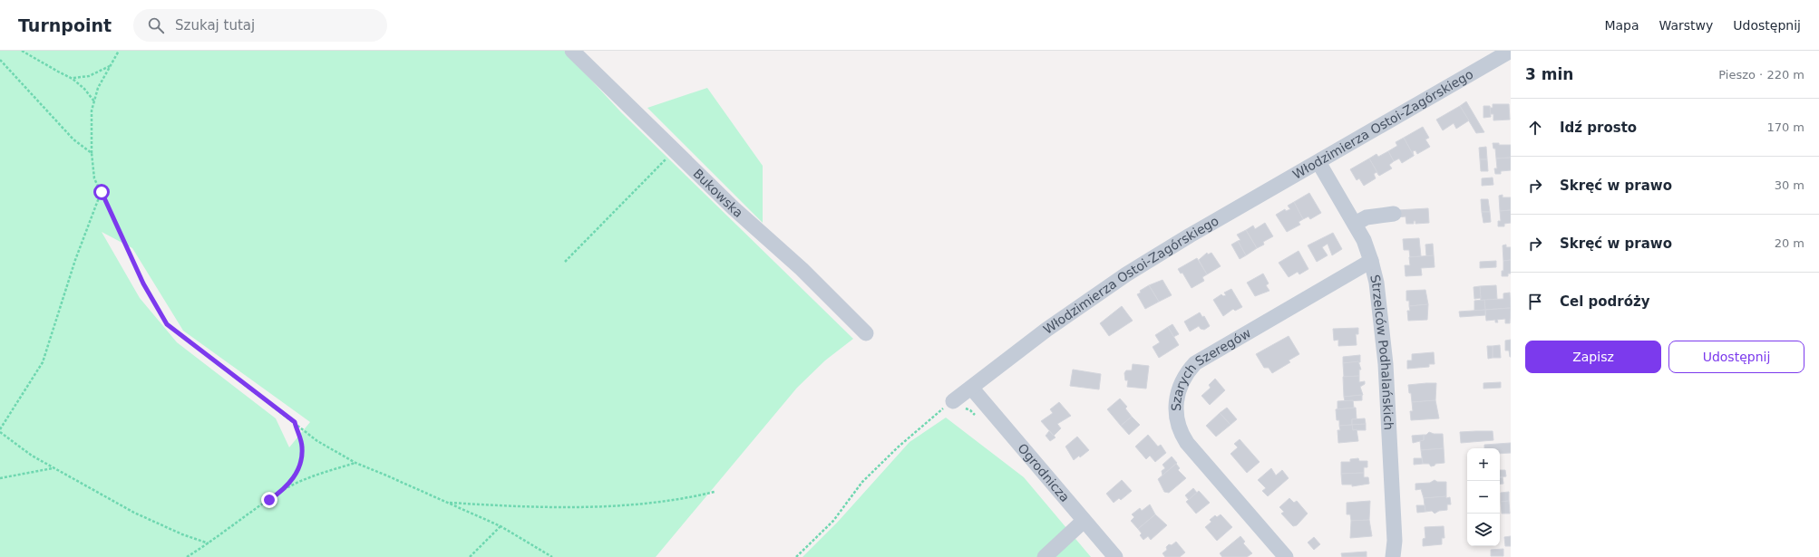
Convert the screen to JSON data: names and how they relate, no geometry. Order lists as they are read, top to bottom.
{
  "streets": {
    "street": [
      "Włodzimierza Ostoi-Zagórskiego",
      "Bukowska",
      "Strzelców Podhalańskich",
      "Szarych Szeregów",
      "Ogrodnicza"
    ]
  },
  "crossings": [
    ["Włodzimierza Ostoi-Zagórskiego", "Strzelców Podhalańskich"],
    ["Włodzimierza Ostoi-Zagórskiego", "Ogrodnicza"],
    ["Strzelców Podhalańskich", "Szarych Szeregów"]
  ],
  "page": {
    "header": "Turnpoint",
    "search": "Szukaj tutaj",
    "nav": ["Mapa", "Warstwy", "Udostępnij"],
    "heading": ["3 min", "Pieszo · 220 m"],
    "list": [
      ["Idź prosto", "170 m"],
      ["Skręć w prawo", "30 m"],
      ["Skręć w prawo", "20 m"],
      "Cel podróży"
    ],
    "buttons": ["Zapisz", "Udostępnij"],
    "map_buttons": ["+", "−"]
  }
}
